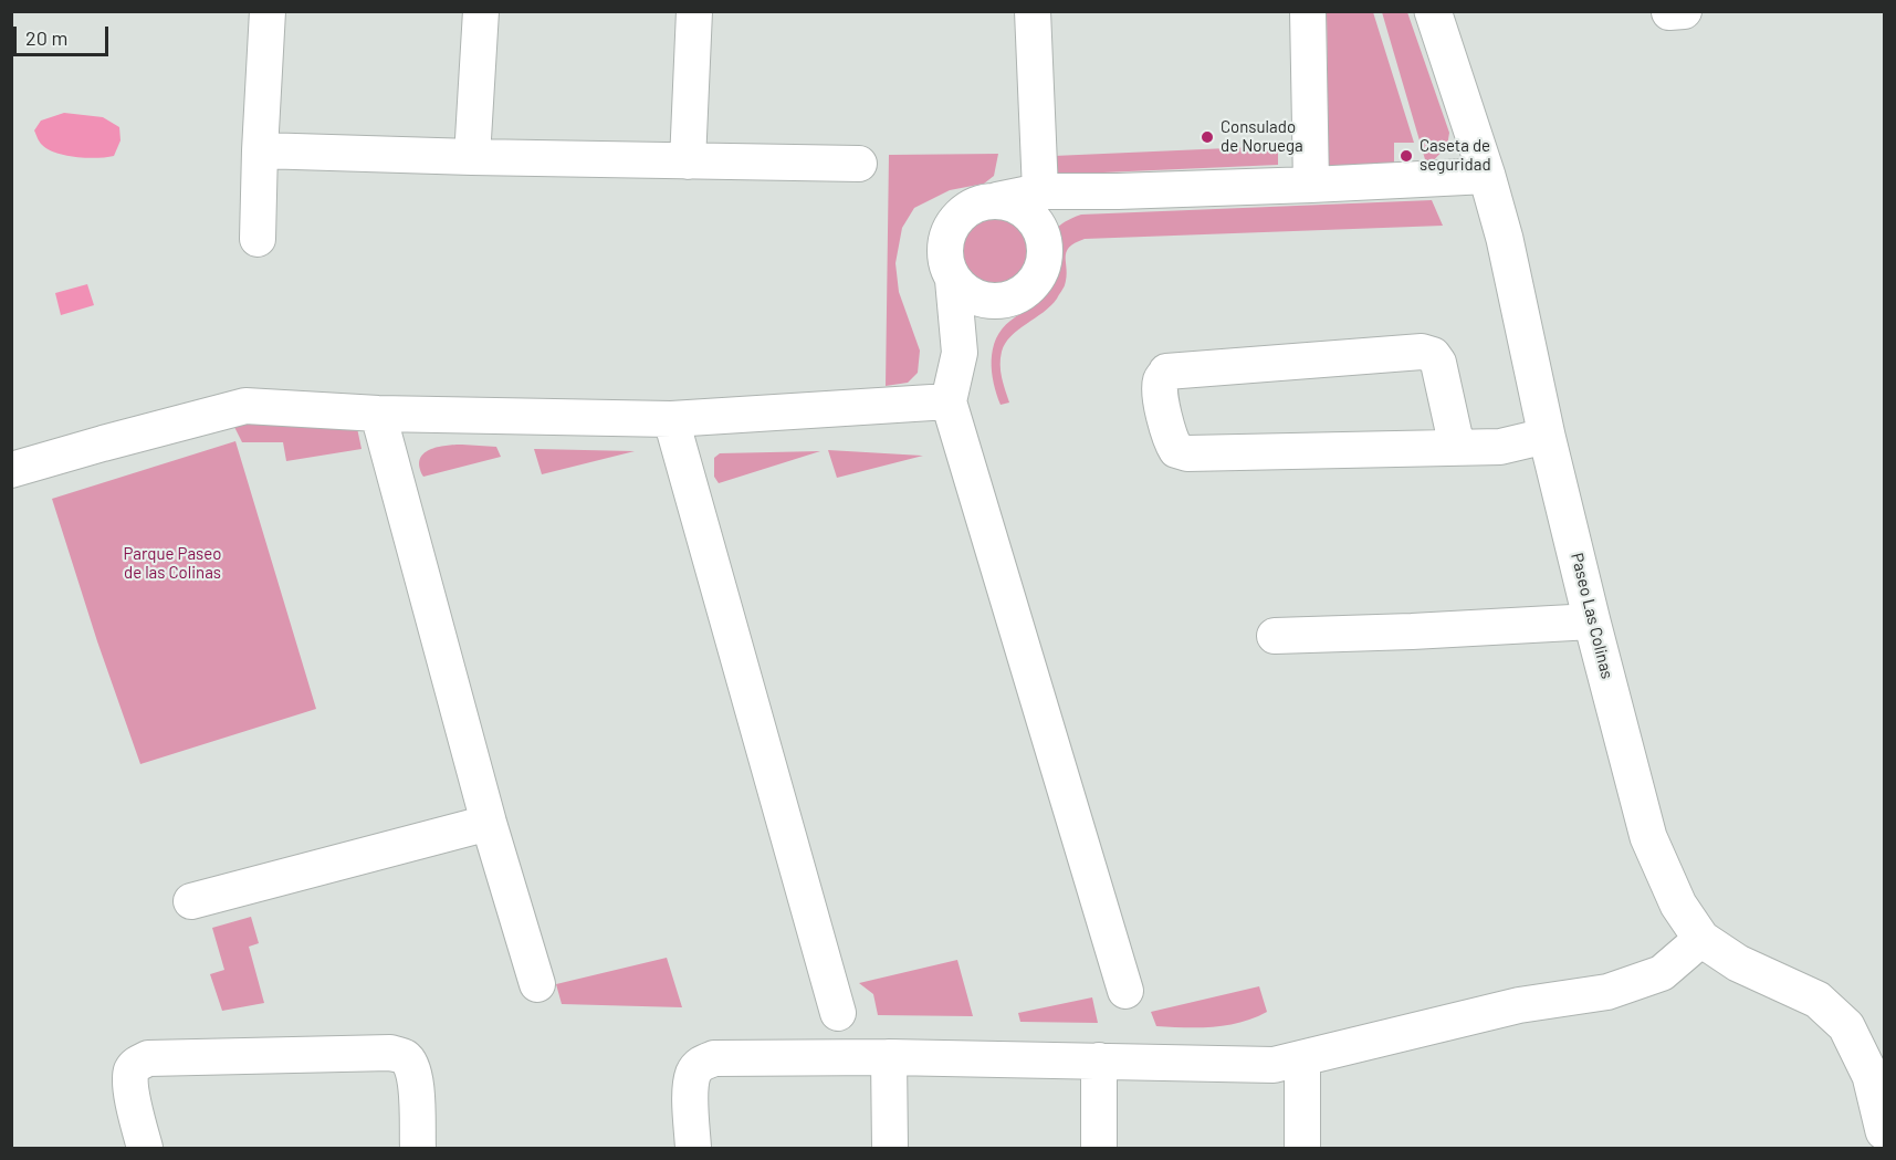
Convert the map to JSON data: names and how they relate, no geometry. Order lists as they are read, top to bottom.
{
  "streets": {
    "street": ["Paseo Las Colinas"]
  },
  "parks": ["Parque Paseo de las Colinas"],
  "places": ["Consulado de Noruega", "Caseta de seguridad"],
  "scale_bar": "20 m"
}
